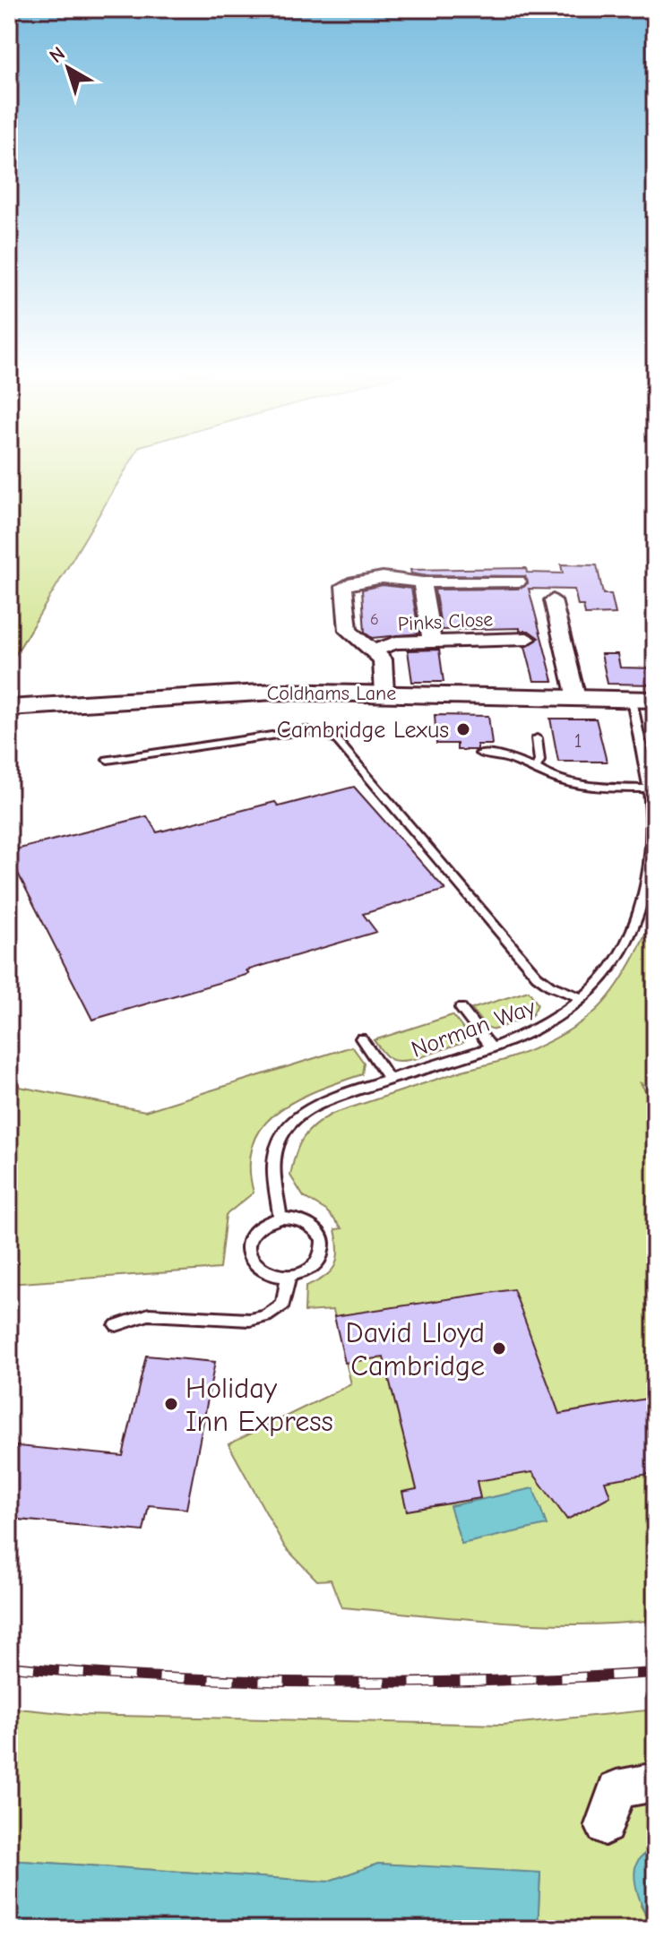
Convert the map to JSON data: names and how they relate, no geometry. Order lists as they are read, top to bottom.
{
  "streets": {
    "street": ["Pinks Close", "Coldhams Lane"],
    "lane": ["Norman Way"]
  },
  "crossings": [
    ["Pinks Close", "Coldhams Lane"],
    ["Coldhams Lane", "Norman Way"]
  ],
  "places": ["Cambridge Lexus", "David Lloyd Cambridge", "Holiday Inn Express"],
  "house_numbers": ["6", "1"],
  "north": "top left"
}
